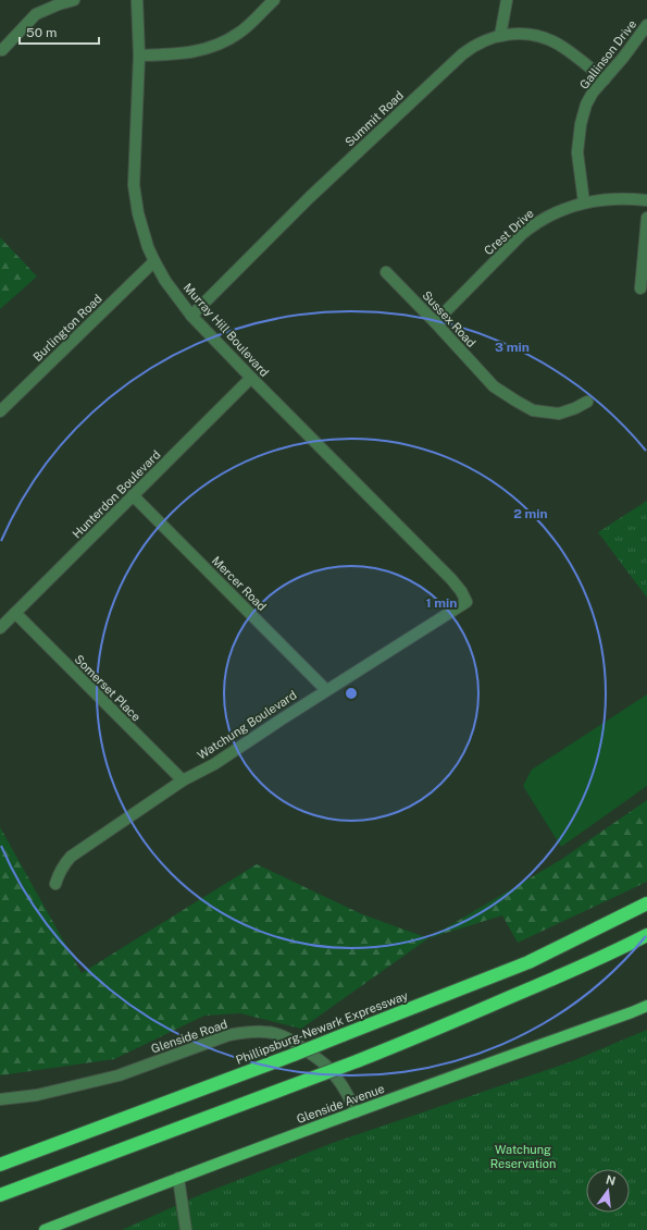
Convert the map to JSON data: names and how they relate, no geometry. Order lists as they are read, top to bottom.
{
  "streets": {
    "highway": ["Phillipsburg-Newark Expressway"],
    "main road": ["Glenside Avenue"],
    "street": [
      "Gallinson Drive",
      "Summit Road",
      "Crest Drive",
      "Sussex Road",
      "Burlington Road",
      "Murray Hill Boulevard",
      "Hunterdon Boulevard",
      "Mercer Road",
      "Somerset Place",
      "Watchung Boulevard",
      "Glenside Road"
    ]
  },
  "crossings": [
    ["Gallinson Drive", "Summit Road"],
    ["Gallinson Drive", "Crest Drive"],
    ["Summit Road", "Murray Hill Boulevard"],
    ["Crest Drive", "Sussex Road"],
    ["Burlington Road", "Murray Hill Boulevard"],
    ["Murray Hill Boulevard", "Hunterdon Boulevard"],
    ["Murray Hill Boulevard", "Watchung Boulevard"],
    ["Hunterdon Boulevard", "Mercer Road"],
    ["Hunterdon Boulevard", "Somerset Place"],
    ["Mercer Road", "Watchung Boulevard"],
    ["Somerset Place", "Watchung Boulevard"],
    ["Glenside Road", "Glenside Avenue"]
  ],
  "parks": ["Watchung Reservation"],
  "scale_bar": "50 m",
  "north": "top",
  "rings": ["3 min", "2 min", "1 min"]
}
